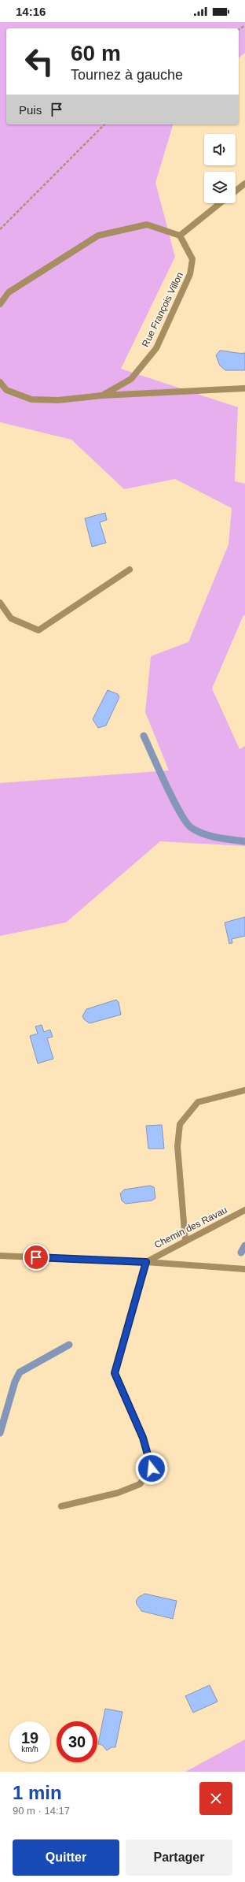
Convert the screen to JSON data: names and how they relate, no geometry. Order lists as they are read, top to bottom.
{
  "streets": {
    "street": ["Rue François Villon", "Chemin des Ravau"]
  },
  "page": {
    "status": "14:16",
    "turn": ["60 m", "Tournez à gauche"],
    "then": "Puis",
    "speed": "19 km/h",
    "limit": "30",
    "heading": ["1 min", "90 m · 14:17"],
    "buttons": ["Quitter", "Partager"]
  }
}
